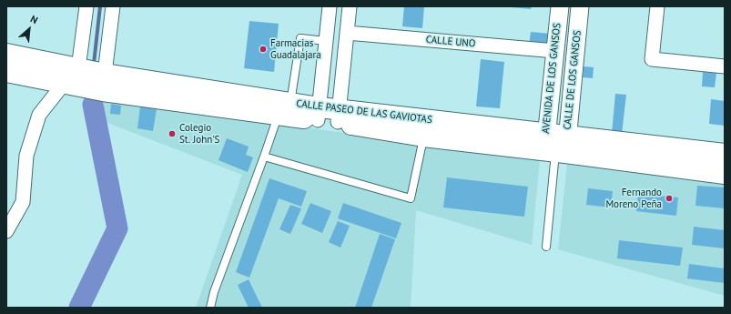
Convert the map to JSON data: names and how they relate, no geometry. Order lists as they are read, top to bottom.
{
  "streets": {
    "main road": ["CALLE PASEO DE LAS GAVIOTAS"],
    "street": ["CALLE UNO", "AVENIDA DE LOS GANSOS", "CALLE DE LOS GANSOS"]
  },
  "crossings": [
    ["CALLE UNO", "AVENIDA DE LOS GANSOS"],
    ["AVENIDA DE LOS GANSOS", "CALLE DE LOS GANSOS"],
    ["AVENIDA DE LOS GANSOS", "CALLE PASEO DE LAS GAVIOTAS"],
    ["CALLE DE LOS GANSOS", "CALLE PASEO DE LAS GAVIOTAS"]
  ],
  "places": ["Farmacias Guadalajara", "Colegio St. John'S", "Fernando Moreno Peña"],
  "north": "top right"
}
